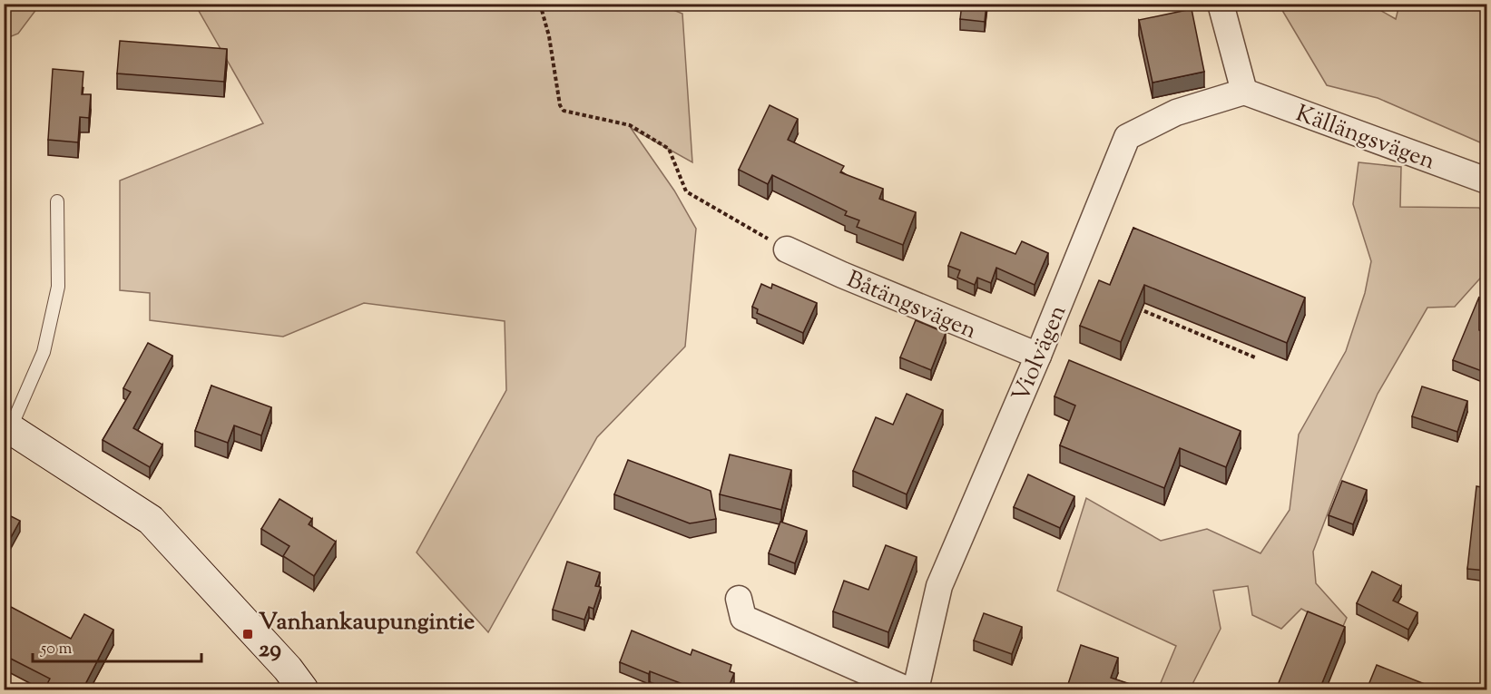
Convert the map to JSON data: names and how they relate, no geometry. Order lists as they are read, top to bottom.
{
  "streets": {
    "street": ["Källängsvägen", "Båtängsvägen", "Violvägen"]
  },
  "crossings": [
    ["Källängsvägen", "Violvägen"],
    ["Båtängsvägen", "Violvägen"]
  ],
  "places": {
    "transit": ["Vanhankaupungintie 29"]
  },
  "scale_bar": "50 m"
}
